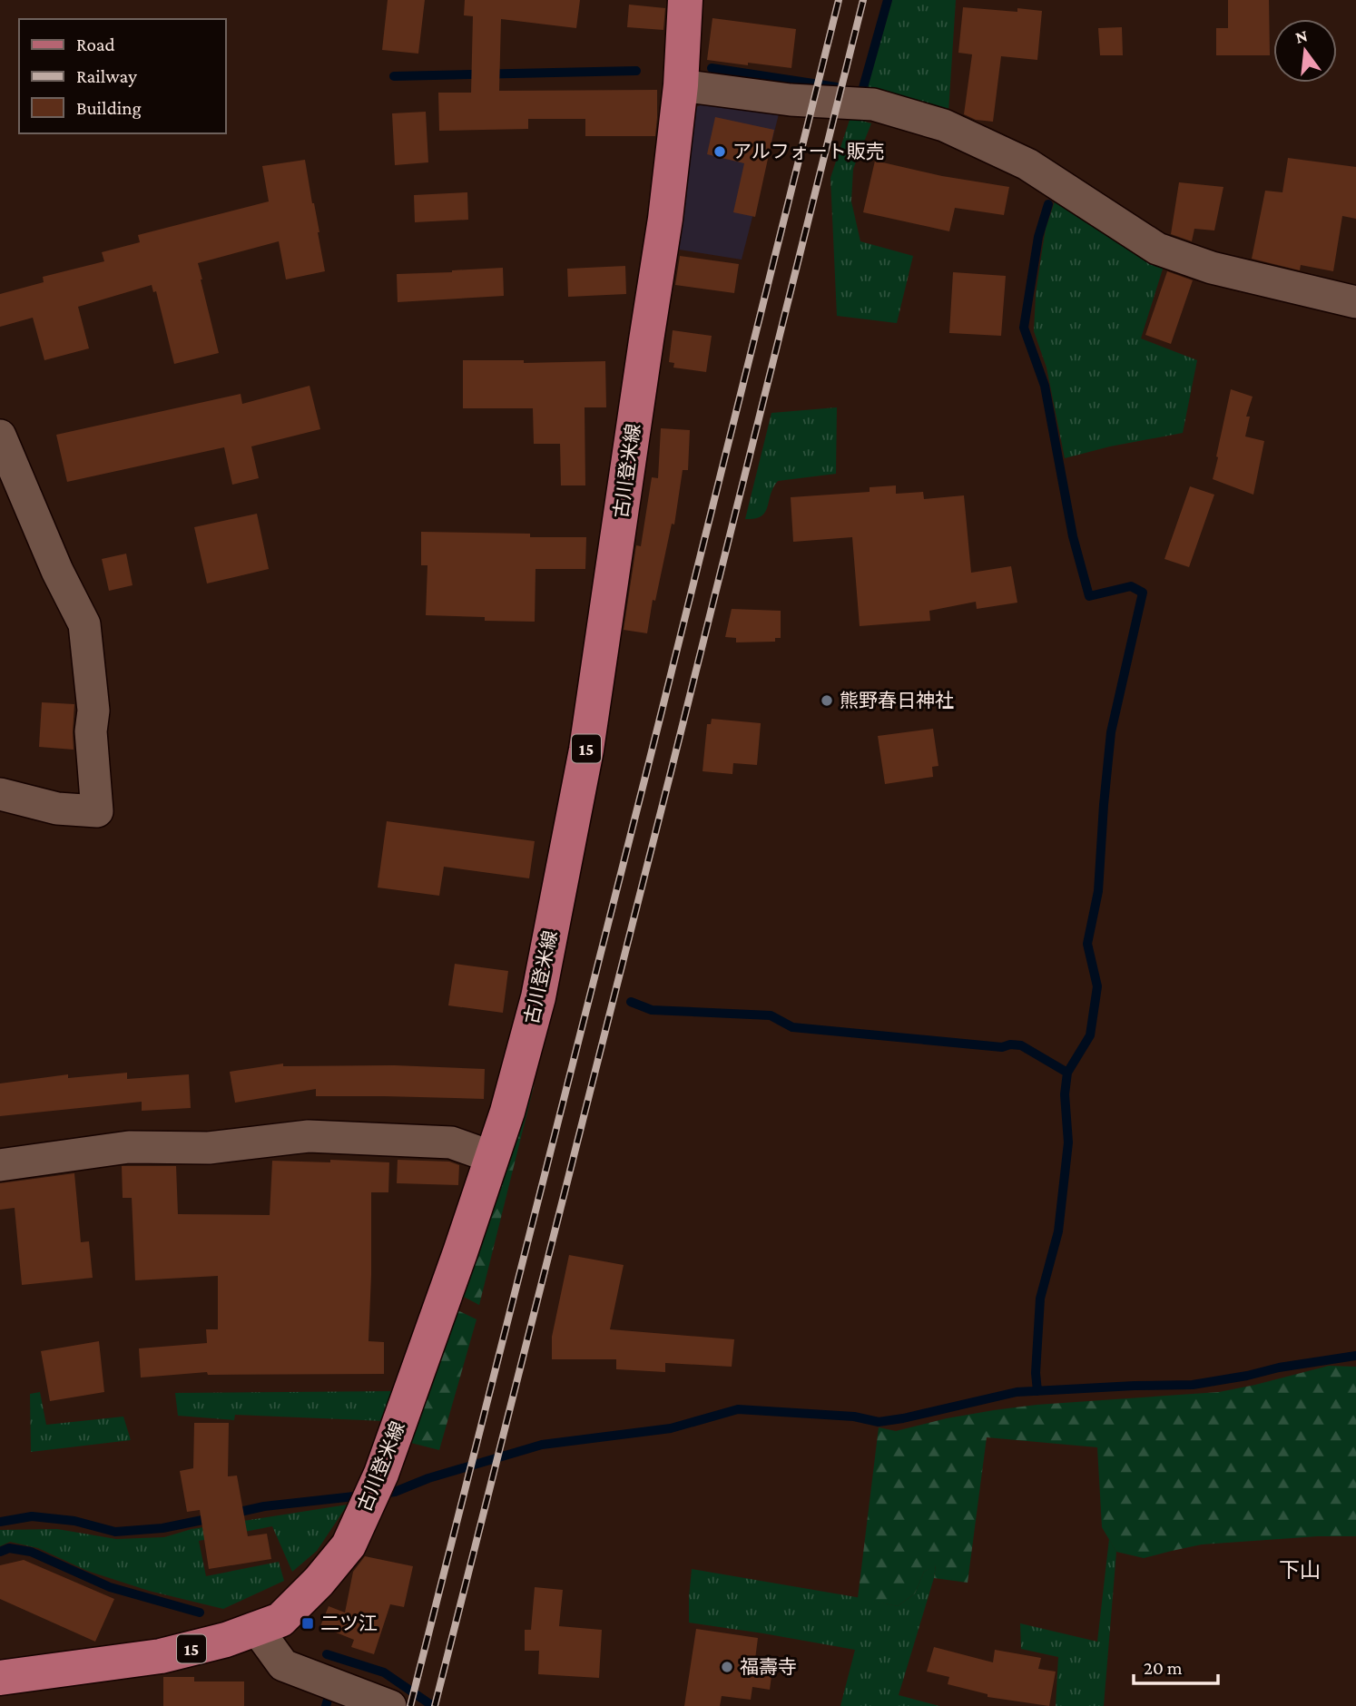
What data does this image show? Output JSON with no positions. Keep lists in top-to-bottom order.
{
  "streets": {
    "main road": ["古川登米線", "15"]
  },
  "districts": ["下山"],
  "places": {
    "other": ["アルフォート販売", "熊野春日神社", "福壽寺"],
    "transit": ["二ツ江"]
  },
  "legend": ["Road", "Railway", "Building"],
  "scale_bar": "20 m",
  "north": "top"
}
